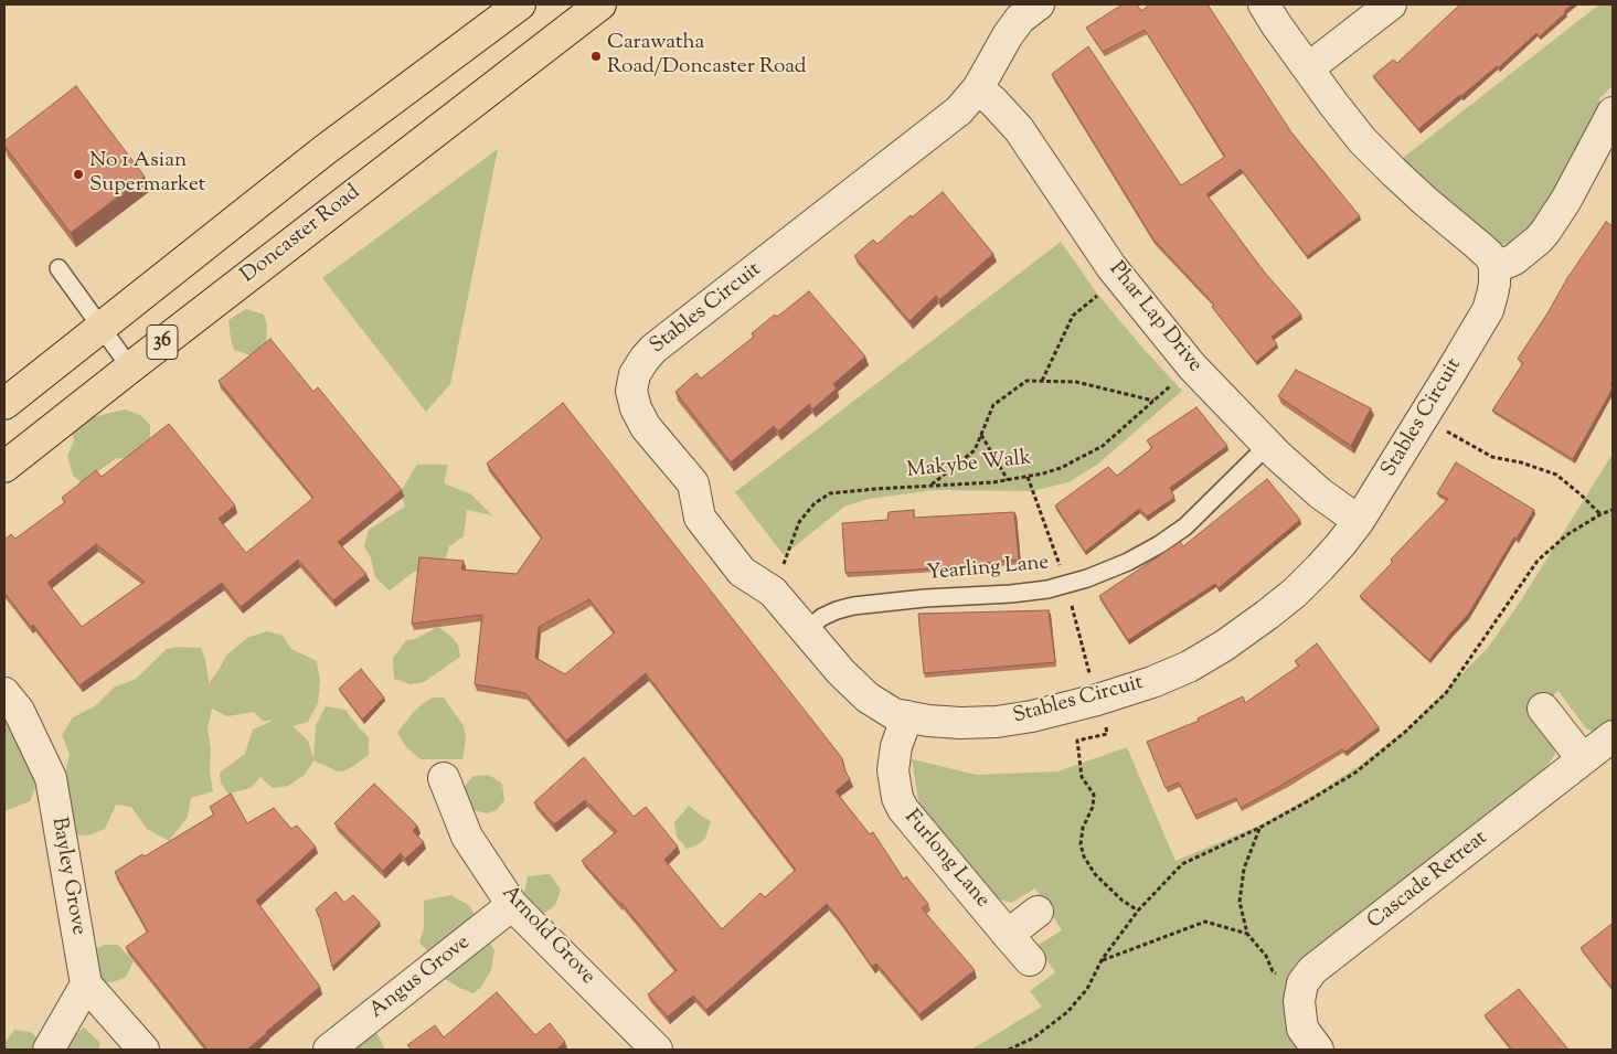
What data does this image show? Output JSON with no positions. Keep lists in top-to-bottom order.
{
  "streets": {
    "main road": ["Doncaster Road", "36"],
    "street": [
      "Stables Circuit",
      "Phar Lap Drive",
      "Furlong Lane",
      "Bayley Grove",
      "Cascade Retreat",
      "Arnold Grove",
      "Angus Grove"
    ],
    "lane": ["Yearling Lane"],
    "path": ["Makybe Walk"]
  },
  "crossings": [
    ["Stables Circuit", "Phar Lap Drive"],
    ["Stables Circuit", "Makybe Walk"],
    ["Stables Circuit", "Yearling Lane"],
    ["Stables Circuit", "Furlong Lane"],
    ["Phar Lap Drive", "Makybe Walk"],
    ["Phar Lap Drive", "Yearling Lane"],
    ["Arnold Grove", "Angus Grove"]
  ],
  "places": ["Carawatha Road/Doncaster Road", "No 1 Asian Supermarket"]
}
